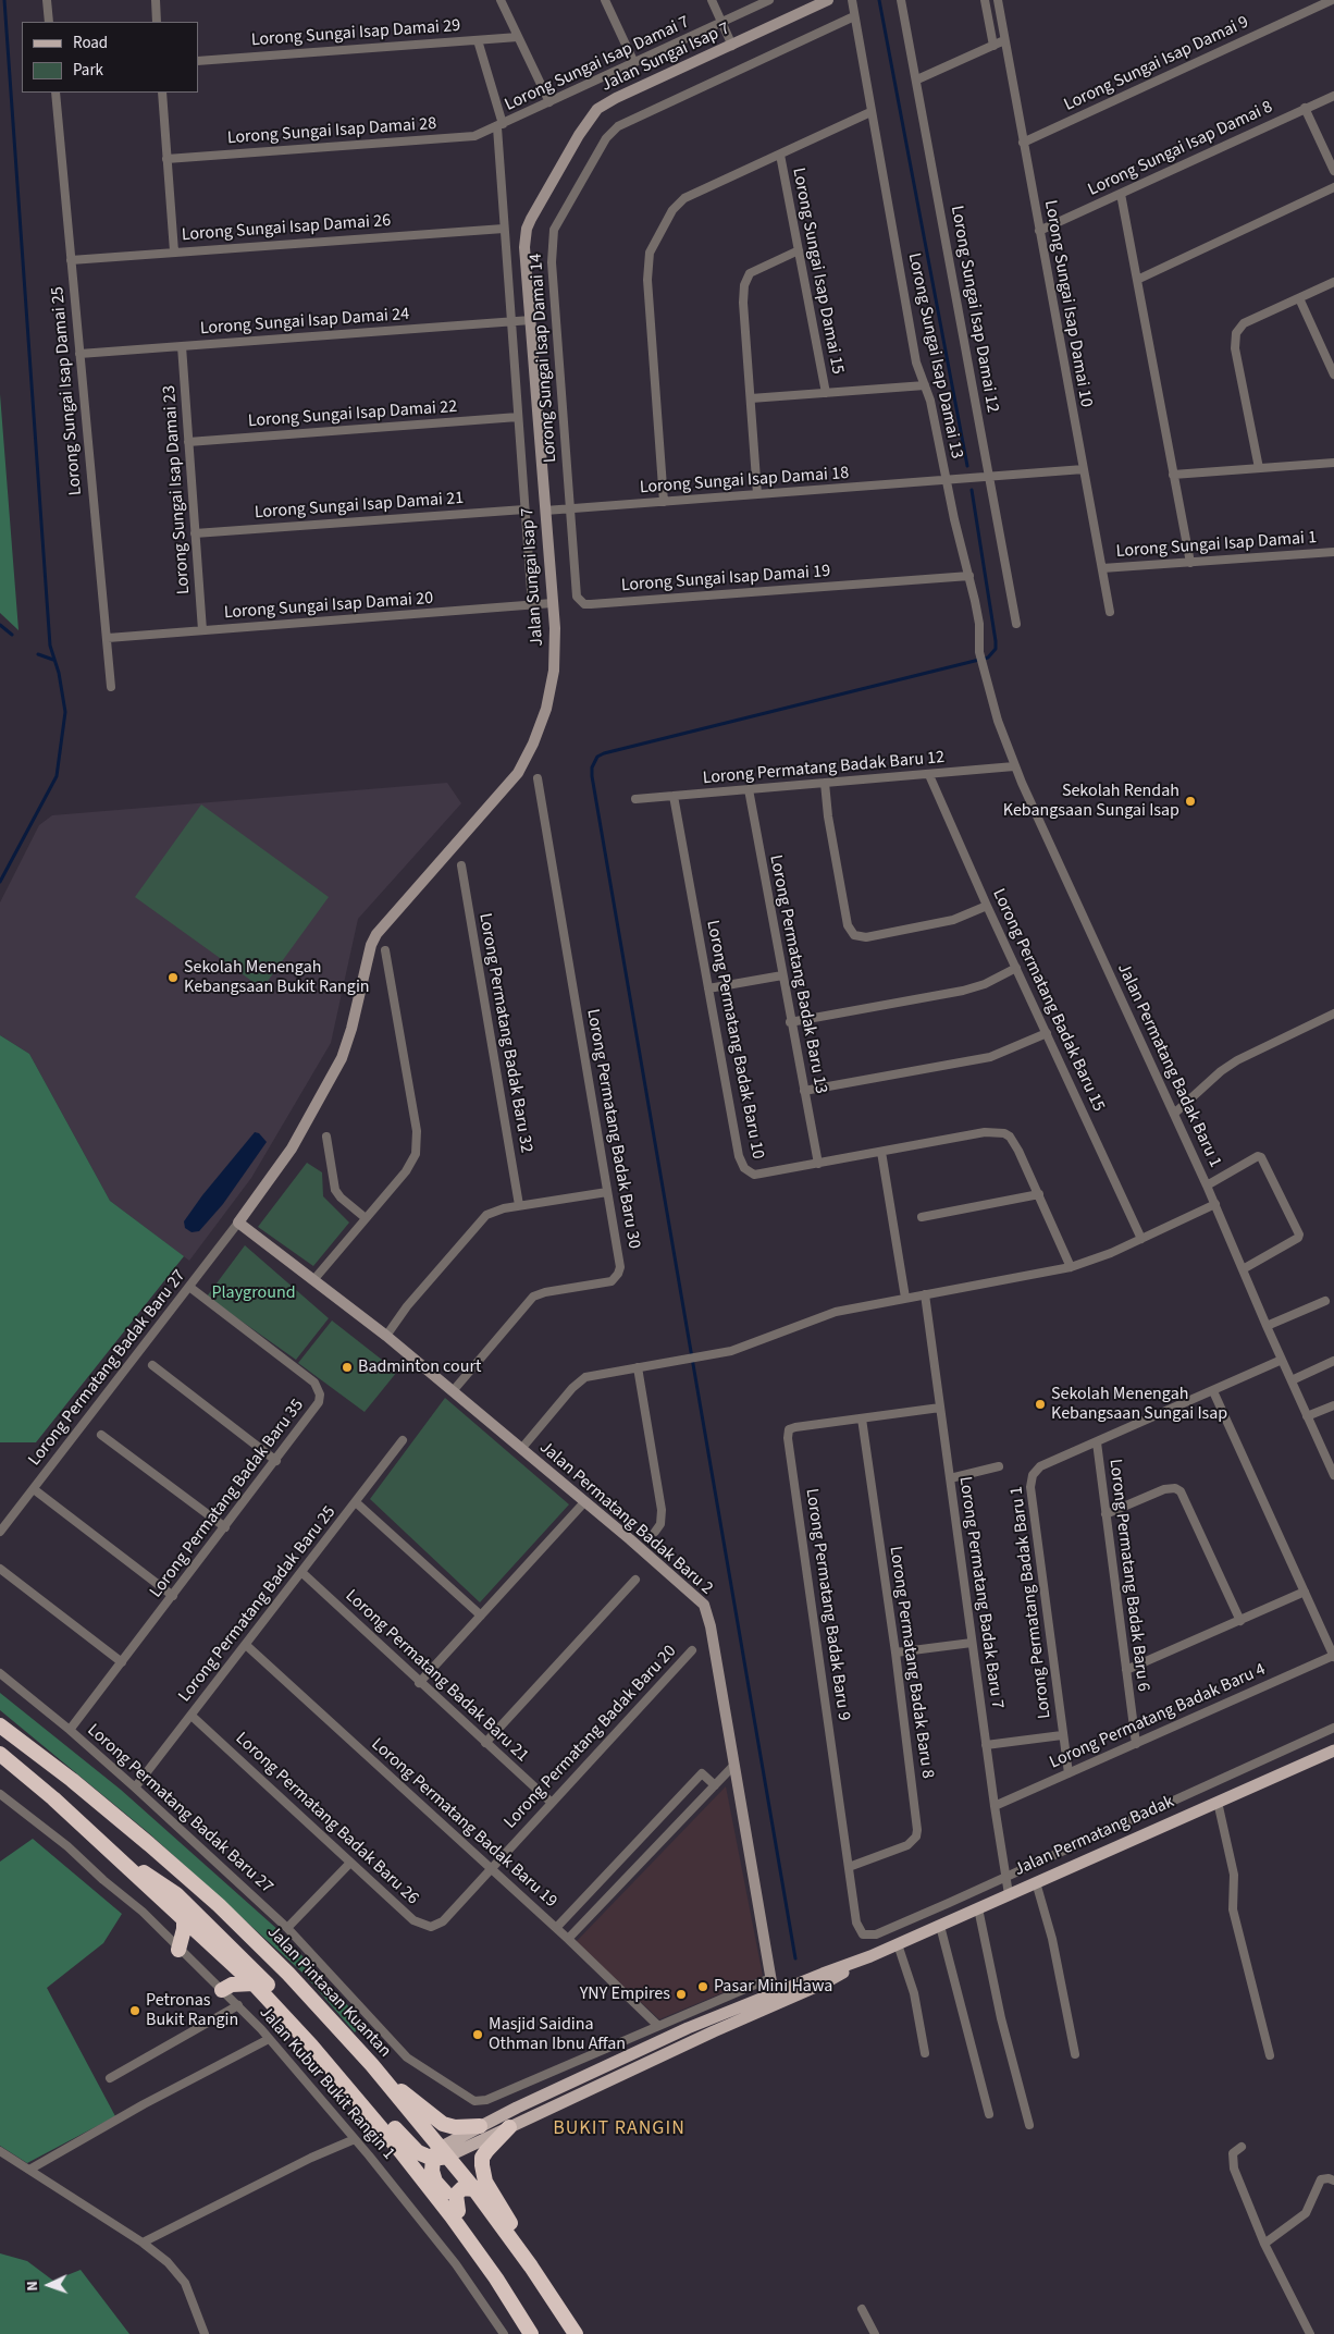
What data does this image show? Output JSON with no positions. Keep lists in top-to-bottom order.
{
  "streets": {
    "highway": ["Jalan Pintasan Kuantan"],
    "main road": ["Jalan Permatang Badak"],
    "street": [
      "Lorong Sungai Isap Damai 29",
      "Jalan Sungai Isap 7",
      "Lorong Sungai Isap Damai 7",
      "Lorong Sungai Isap Damai 9",
      "Lorong Sungai Isap Damai 28",
      "Lorong Sungai Isap Damai 8",
      "Lorong Sungai Isap Damai 26",
      "Lorong Sungai Isap Damai 15",
      "Lorong Sungai Isap Damai 10",
      "Lorong Sungai Isap Damai 12",
      "Lorong Sungai Isap Damai 24",
      "Lorong Sungai Isap Damai 13",
      "Lorong Sungai Isap Damai 14",
      "Lorong Sungai Isap Damai 25",
      "Lorong Sungai Isap Damai 22",
      "Lorong Sungai Isap Damai 18",
      "Lorong Sungai Isap Damai 23",
      "Lorong Sungai Isap Damai 21",
      "Lorong Sungai Isap Damai 1",
      "Lorong Sungai Isap Damai 19",
      "Lorong Sungai Isap Damai 20",
      "Lorong Permatang Badak Baru 12",
      "Lorong Permatang Badak Baru 13",
      "Lorong Permatang Badak Baru 15",
      "Lorong Permatang Badak Baru 32",
      "Lorong Permatang Badak Baru 10",
      "Jalan Permatang Badak Baru 1",
      "Lorong Permatang Badak Baru 30",
      "Lorong Permatang Badak Baru 27",
      "Lorong Permatang Badak Baru 35",
      "Jalan Permatang Badak Baru 2",
      "Lorong Permatang Badak Baru 6",
      "Lorong Permatang Badak Baru 7",
      "Lorong Permatang Badak Baru 1",
      "Lorong Permatang Badak Baru 25",
      "Lorong Permatang Badak Baru 9",
      "Lorong Permatang Badak Baru 8",
      "Lorong Permatang Badak Baru 21",
      "Lorong Permatang Badak Baru 4",
      "Lorong Permatang Badak Baru 20",
      "Lorong Permatang Badak Baru 26",
      "Lorong Permatang Badak Baru 19",
      "Jalan Kubur Bukit Rangin 1"
    ]
  },
  "crossings": [
    ["Jalan Sungai Isap 7", "Lorong Sungai Isap Damai 24"],
    ["Jalan Sungai Isap 7", "Lorong Sungai Isap Damai 18"],
    ["Jalan Sungai Isap 7", "Lorong Sungai Isap Damai 20"],
    ["Jalan Sungai Isap 7", "Lorong Permatang Badak Baru 27"],
    ["Jalan Sungai Isap 7", "Jalan Permatang Badak Baru 2"],
    ["Lorong Sungai Isap Damai 7", "Lorong Sungai Isap Damai 28"],
    ["Lorong Sungai Isap Damai 9", "Lorong Sungai Isap Damai 10"],
    ["Lorong Sungai Isap Damai 8", "Lorong Sungai Isap Damai 10"],
    ["Lorong Sungai Isap Damai 26", "Lorong Sungai Isap Damai 25"],
    ["Lorong Sungai Isap Damai 10", "Lorong Sungai Isap Damai 18"],
    ["Lorong Sungai Isap Damai 10", "Lorong Sungai Isap Damai 1"],
    ["Lorong Sungai Isap Damai 12", "Lorong Sungai Isap Damai 18"],
    ["Lorong Sungai Isap Damai 24", "Lorong Sungai Isap Damai 25"],
    ["Lorong Sungai Isap Damai 24", "Lorong Sungai Isap Damai 23"],
    ["Lorong Sungai Isap Damai 13", "Lorong Sungai Isap Damai 14"],
    ["Lorong Sungai Isap Damai 13", "Lorong Sungai Isap Damai 18"],
    ["Lorong Sungai Isap Damai 13", "Lorong Sungai Isap Damai 19"],
    ["Lorong Sungai Isap Damai 13", "Jalan Permatang Badak Baru 1"],
    ["Lorong Sungai Isap Damai 14", "Lorong Sungai Isap Damai 18"],
    ["Lorong Sungai Isap Damai 14", "Lorong Sungai Isap Damai 19"],
    ["Lorong Sungai Isap Damai 25", "Lorong Sungai Isap Damai 20"],
    ["Lorong Sungai Isap Damai 22", "Lorong Sungai Isap Damai 23"],
    ["Lorong Sungai Isap Damai 18", "Lorong Sungai Isap Damai 19"],
    ["Lorong Sungai Isap Damai 23", "Lorong Sungai Isap Damai 21"],
    ["Lorong Sungai Isap Damai 23", "Lorong Sungai Isap Damai 20"],
    ["Lorong Permatang Badak Baru 12", "Lorong Permatang Badak Baru 13"],
    ["Lorong Permatang Badak Baru 12", "Lorong Permatang Badak Baru 15"],
    ["Lorong Permatang Badak Baru 12", "Lorong Permatang Badak Baru 10"],
    ["Lorong Permatang Badak Baru 12", "Jalan Permatang Badak Baru 1"],
    ["Lorong Permatang Badak Baru 13", "Lorong Permatang Badak Baru 10"],
    ["Jalan Permatang Badak Baru 1", "Lorong Permatang Badak Baru 1"],
    ["Lorong Permatang Badak Baru 30", "Jalan Permatang Badak Baru 2"],
    ["Lorong Permatang Badak Baru 27", "Lorong Permatang Badak Baru 35"],
    ["Lorong Permatang Badak Baru 27", "Jalan Permatang Badak Baru 2"],
    ["Lorong Permatang Badak Baru 27", "Lorong Permatang Badak Baru 25"],
    ["Lorong Permatang Badak Baru 27", "Lorong Permatang Badak Baru 19"],
    ["Jalan Permatang Badak Baru 2", "Jalan Permatang Badak"],
    ["Lorong Permatang Badak Baru 6", "Lorong Permatang Badak Baru 1"],
    ["Lorong Permatang Badak Baru 6", "Lorong Permatang Badak Baru 4"],
    ["Lorong Permatang Badak Baru 7", "Lorong Permatang Badak Baru 9"],
    ["Lorong Permatang Badak Baru 7", "Lorong Permatang Badak Baru 4"],
    ["Lorong Permatang Badak Baru 7", "Jalan Permatang Badak"],
    ["Lorong Permatang Badak Baru 1", "Lorong Permatang Badak Baru 4"],
    ["Lorong Permatang Badak Baru 25", "Lorong Permatang Badak Baru 21"],
    ["Lorong Permatang Badak Baru 25", "Lorong Permatang Badak Baru 26"],
    ["Lorong Permatang Badak Baru 25", "Lorong Permatang Badak Baru 19"],
    ["Lorong Permatang Badak Baru 9", "Lorong Permatang Badak Baru 8"],
    ["Lorong Permatang Badak Baru 21", "Lorong Permatang Badak Baru 20"],
    ["Lorong Permatang Badak Baru 20", "Lorong Permatang Badak Baru 26"],
    ["Lorong Permatang Badak Baru 20", "Lorong Permatang Badak Baru 19"],
    ["Lorong Permatang Badak Baru 26", "Lorong Permatang Badak Baru 19"],
    ["Jalan Permatang Badak", "Jalan Pintasan Kuantan"]
  ],
  "districts": ["BUKIT RANGIN"],
  "parks": ["Playground"],
  "places": [
    "Sekolah Rendah Kebangsaan Sungai Isap",
    "Sekolah Menengah Kebangsaan Bukit Rangin",
    "Badminton court",
    "Sekolah Menengah Kebangsaan Sungai Isap",
    "Pasar Mini Hawa",
    "YNY Empires",
    "Petronas Bukit Rangin",
    "Masjid Saidina Othman Ibnu Affan"
  ],
  "legend": ["Road", "Park"],
  "north": "left"
}
